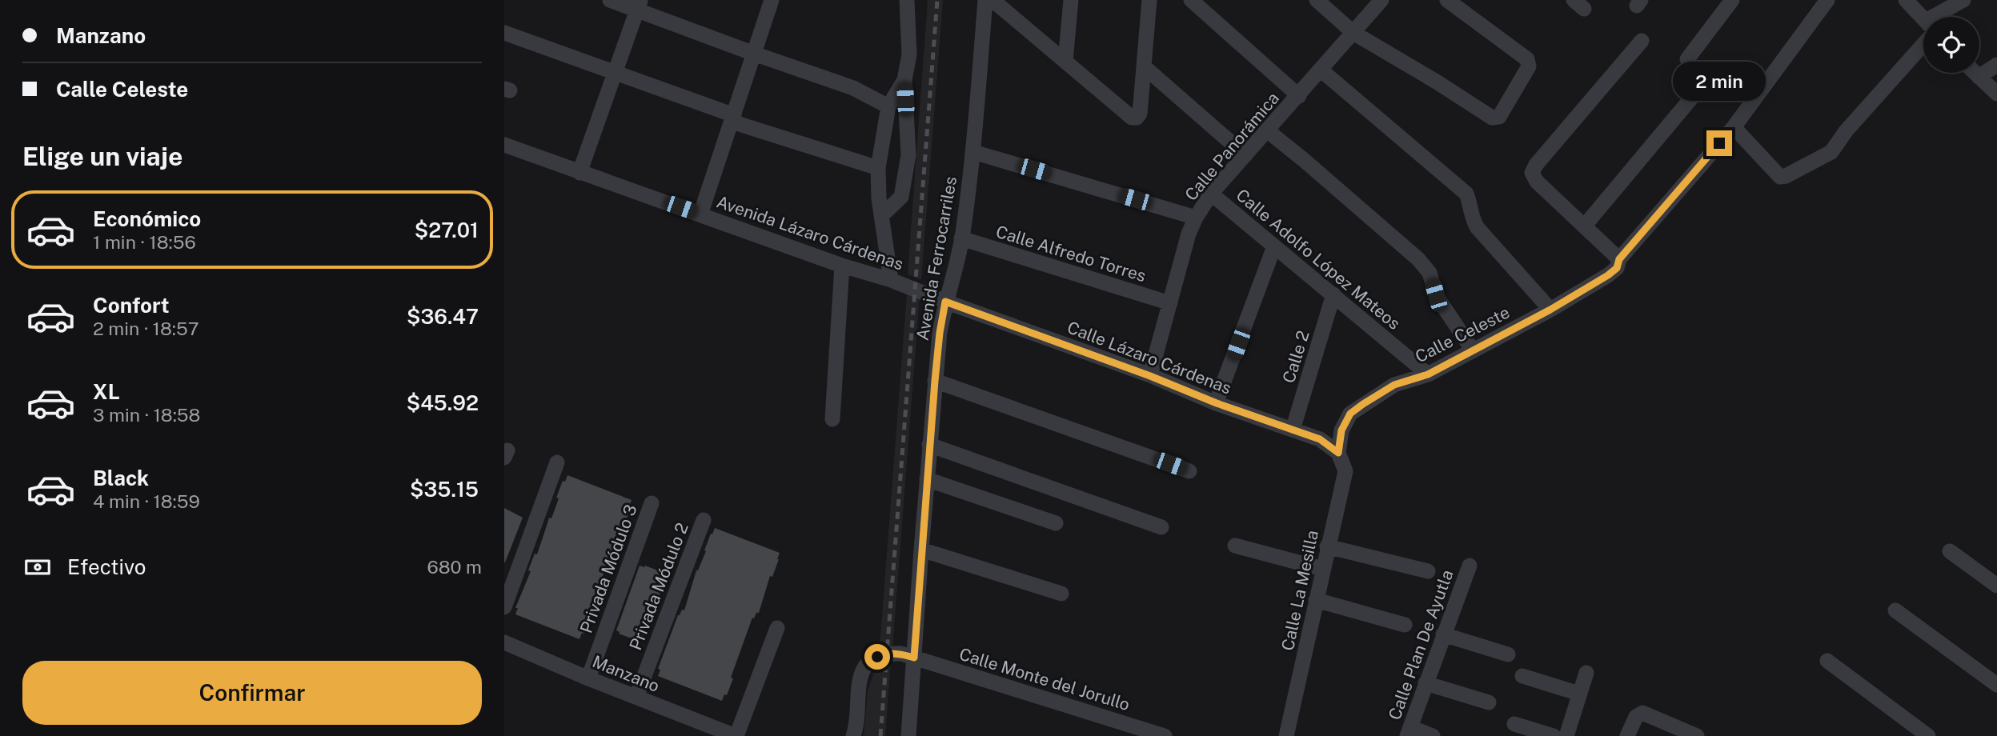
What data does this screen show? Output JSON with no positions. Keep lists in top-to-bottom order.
{
  "streets": {
    "street": [
      "Calle Panorámica",
      "Avenida Lázaro Cárdenas",
      "Calle Alfredo Torres",
      "Avenida Ferrocarriles",
      "Calle Adolfo López Mateos",
      "Calle Celeste",
      "Calle 2",
      "Calle Lázaro Cárdenas",
      "Privada Módulo 3",
      "Privada Módulo 2",
      "Calle La Mesilla",
      "Calle Plan De Ayutla",
      "Manzano",
      "Calle Monte del Jorullo"
    ]
  },
  "crossings": [
    ["Calle Panorámica", "Calle Alfredo Torres"],
    ["Calle Panorámica", "Calle Adolfo López Mateos"],
    ["Calle Panorámica", "Calle Lázaro Cárdenas"],
    ["Avenida Lázaro Cárdenas", "Avenida Ferrocarriles"],
    ["Avenida Lázaro Cárdenas", "Calle Lázaro Cárdenas"],
    ["Calle Alfredo Torres", "Avenida Ferrocarriles"],
    ["Avenida Ferrocarriles", "Calle Lázaro Cárdenas"],
    ["Avenida Ferrocarriles", "Calle Monte del Jorullo"],
    ["Calle Adolfo López Mateos", "Calle Celeste"],
    ["Calle Adolfo López Mateos", "Calle 2"],
    ["Calle Celeste", "Calle Lázaro Cárdenas"],
    ["Calle Celeste", "Calle La Mesilla"],
    ["Calle 2", "Calle Lázaro Cárdenas"],
    ["Calle Lázaro Cárdenas", "Calle La Mesilla"],
    ["Privada Módulo 3", "Manzano"],
    ["Privada Módulo 2", "Manzano"]
  ],
  "page": {
    "banner": ["Manzano", "Calle Celeste"],
    "bubble": "2 min",
    "heading": "Elige un viaje",
    "list": [
      {
        "name": "Económico",
        "note": "1 min · 18:56",
        "value": "$27.01"
      },
      {
        "name": "Confort",
        "note": "2 min · 18:57",
        "value": "$36.47"
      },
      {
        "name": "XL",
        "note": "3 min · 18:58",
        "value": "$45.92"
      },
      {
        "name": "Black",
        "note": "4 min · 18:59",
        "value": "$35.15"
      }
    ],
    "pay": ["Efectivo", "680 m"],
    "buttons": "Confirmar"
  }
}
